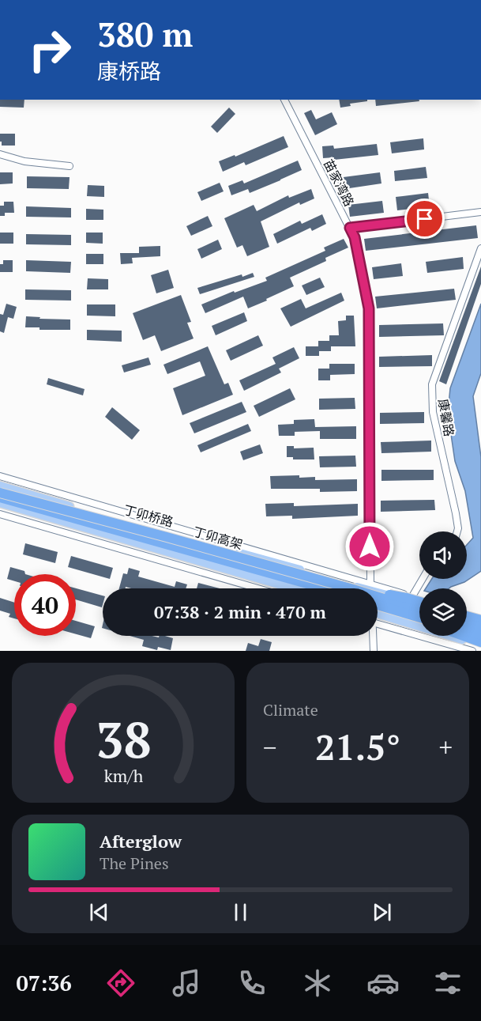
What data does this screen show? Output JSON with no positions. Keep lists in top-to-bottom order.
{
  "streets": {
    "highway": ["丁卯高架"],
    "main road": ["丁卯桥路"],
    "street": ["苗家湾路", "康馨路"]
  },
  "crossings": [
    ["苗家湾路", "丁卯桥路"]
  ],
  "page": {
    "turn": ["380 m", "康桥路"],
    "limit": "40",
    "trip": "07:38 · 2 min · 470 m",
    "tile": "Climate",
    "heat": ["−", "21.5°", "+"],
    "song": ["Afterglow", "The Pines"],
    "tabs": "07:36",
    "gauge": ["38", "km/h"]
  }
}
